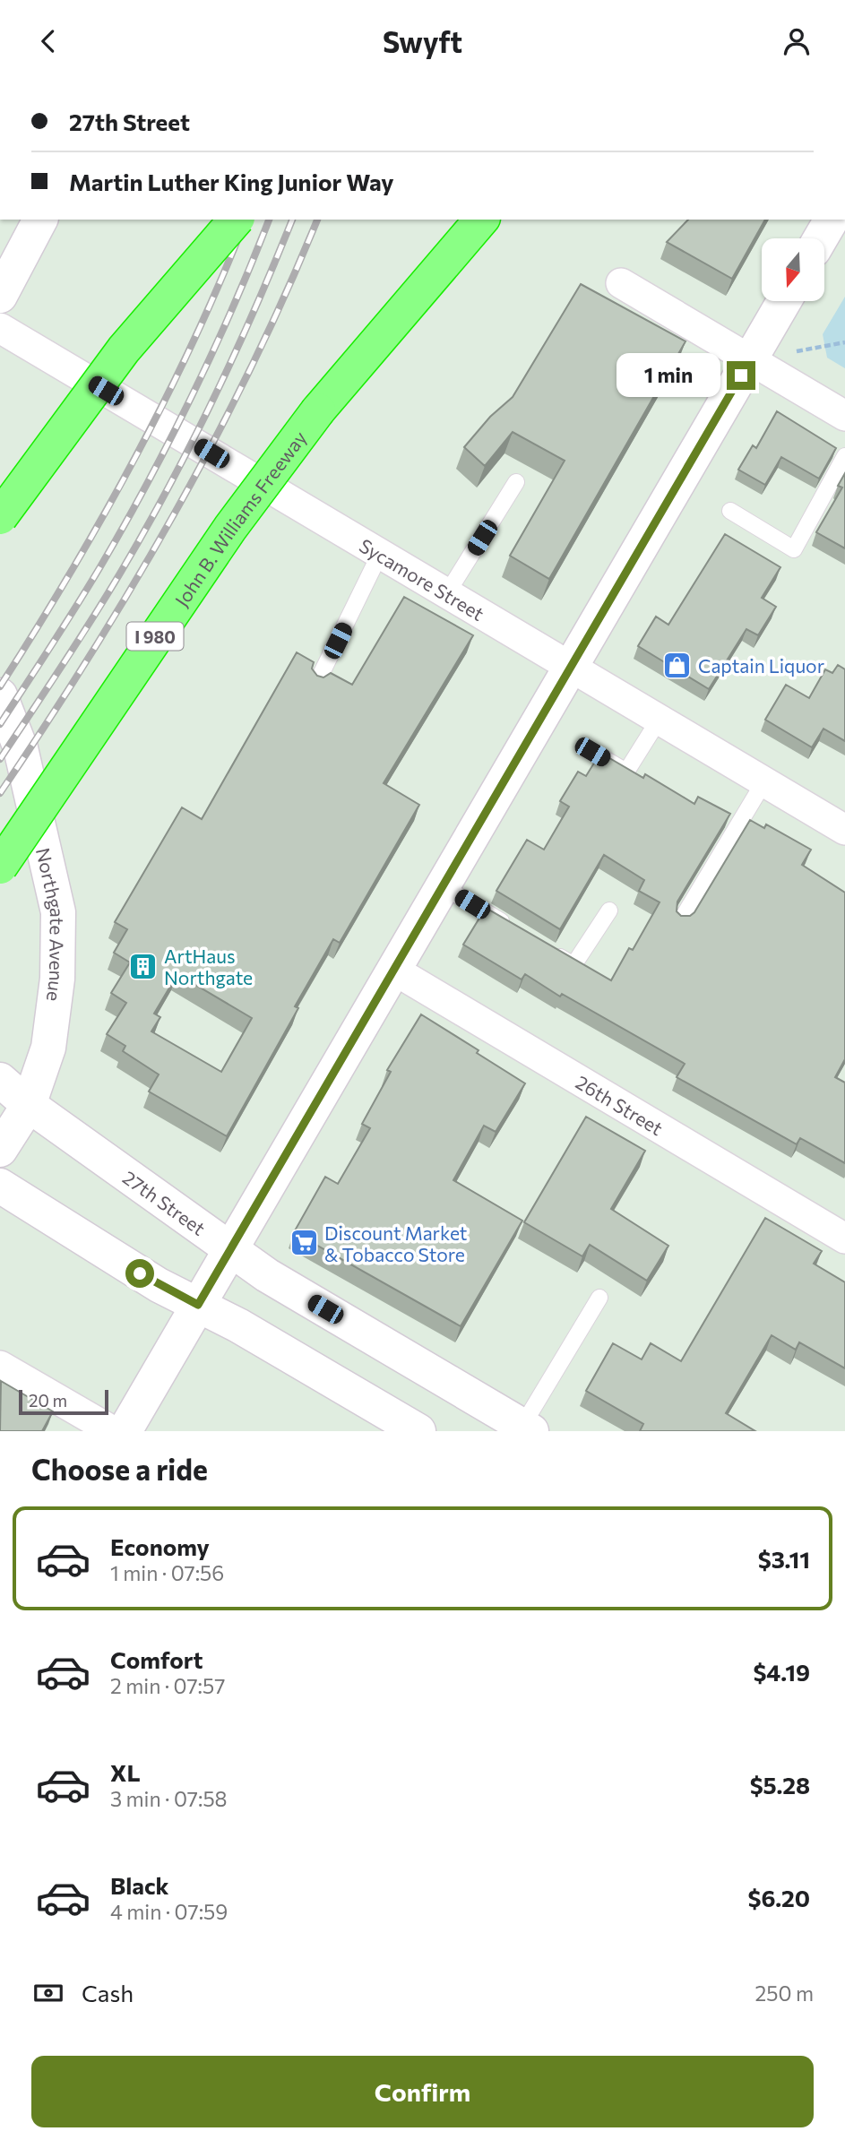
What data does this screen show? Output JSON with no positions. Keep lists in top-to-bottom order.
{
  "streets": {
    "highway": ["John B. Williams Freeway", "I 980"],
    "main road": ["Northgate Avenue", "27th Street"],
    "street": ["Sycamore Street", "26th Street"]
  },
  "crossings": [
    ["Northgate Avenue", "27th Street"]
  ],
  "places": {
    "shop": ["Captain Liquor"],
    "building": ["ArtHaus Northgate"],
    "supermarket": ["Discount Market & Tobacco Store"]
  },
  "scale_bar": "20 m",
  "north": "bottom",
  "page": {
    "header": "Swyft",
    "banner": ["27th Street", "Martin Luther King Junior Way"],
    "bubble": "1 min",
    "scale": "20 m",
    "heading": "Choose a ride",
    "list": [
      {
        "name": "Economy",
        "note": "1 min · 07:56",
        "value": "$3.11"
      },
      {
        "name": "Comfort",
        "note": "2 min · 07:57",
        "value": "$4.19"
      },
      {
        "name": "XL",
        "note": "3 min · 07:58",
        "value": "$5.28"
      },
      {
        "name": "Black",
        "note": "4 min · 07:59",
        "value": "$6.20"
      }
    ],
    "pay": ["Cash", "250 m"],
    "buttons": "Confirm"
  }
}
